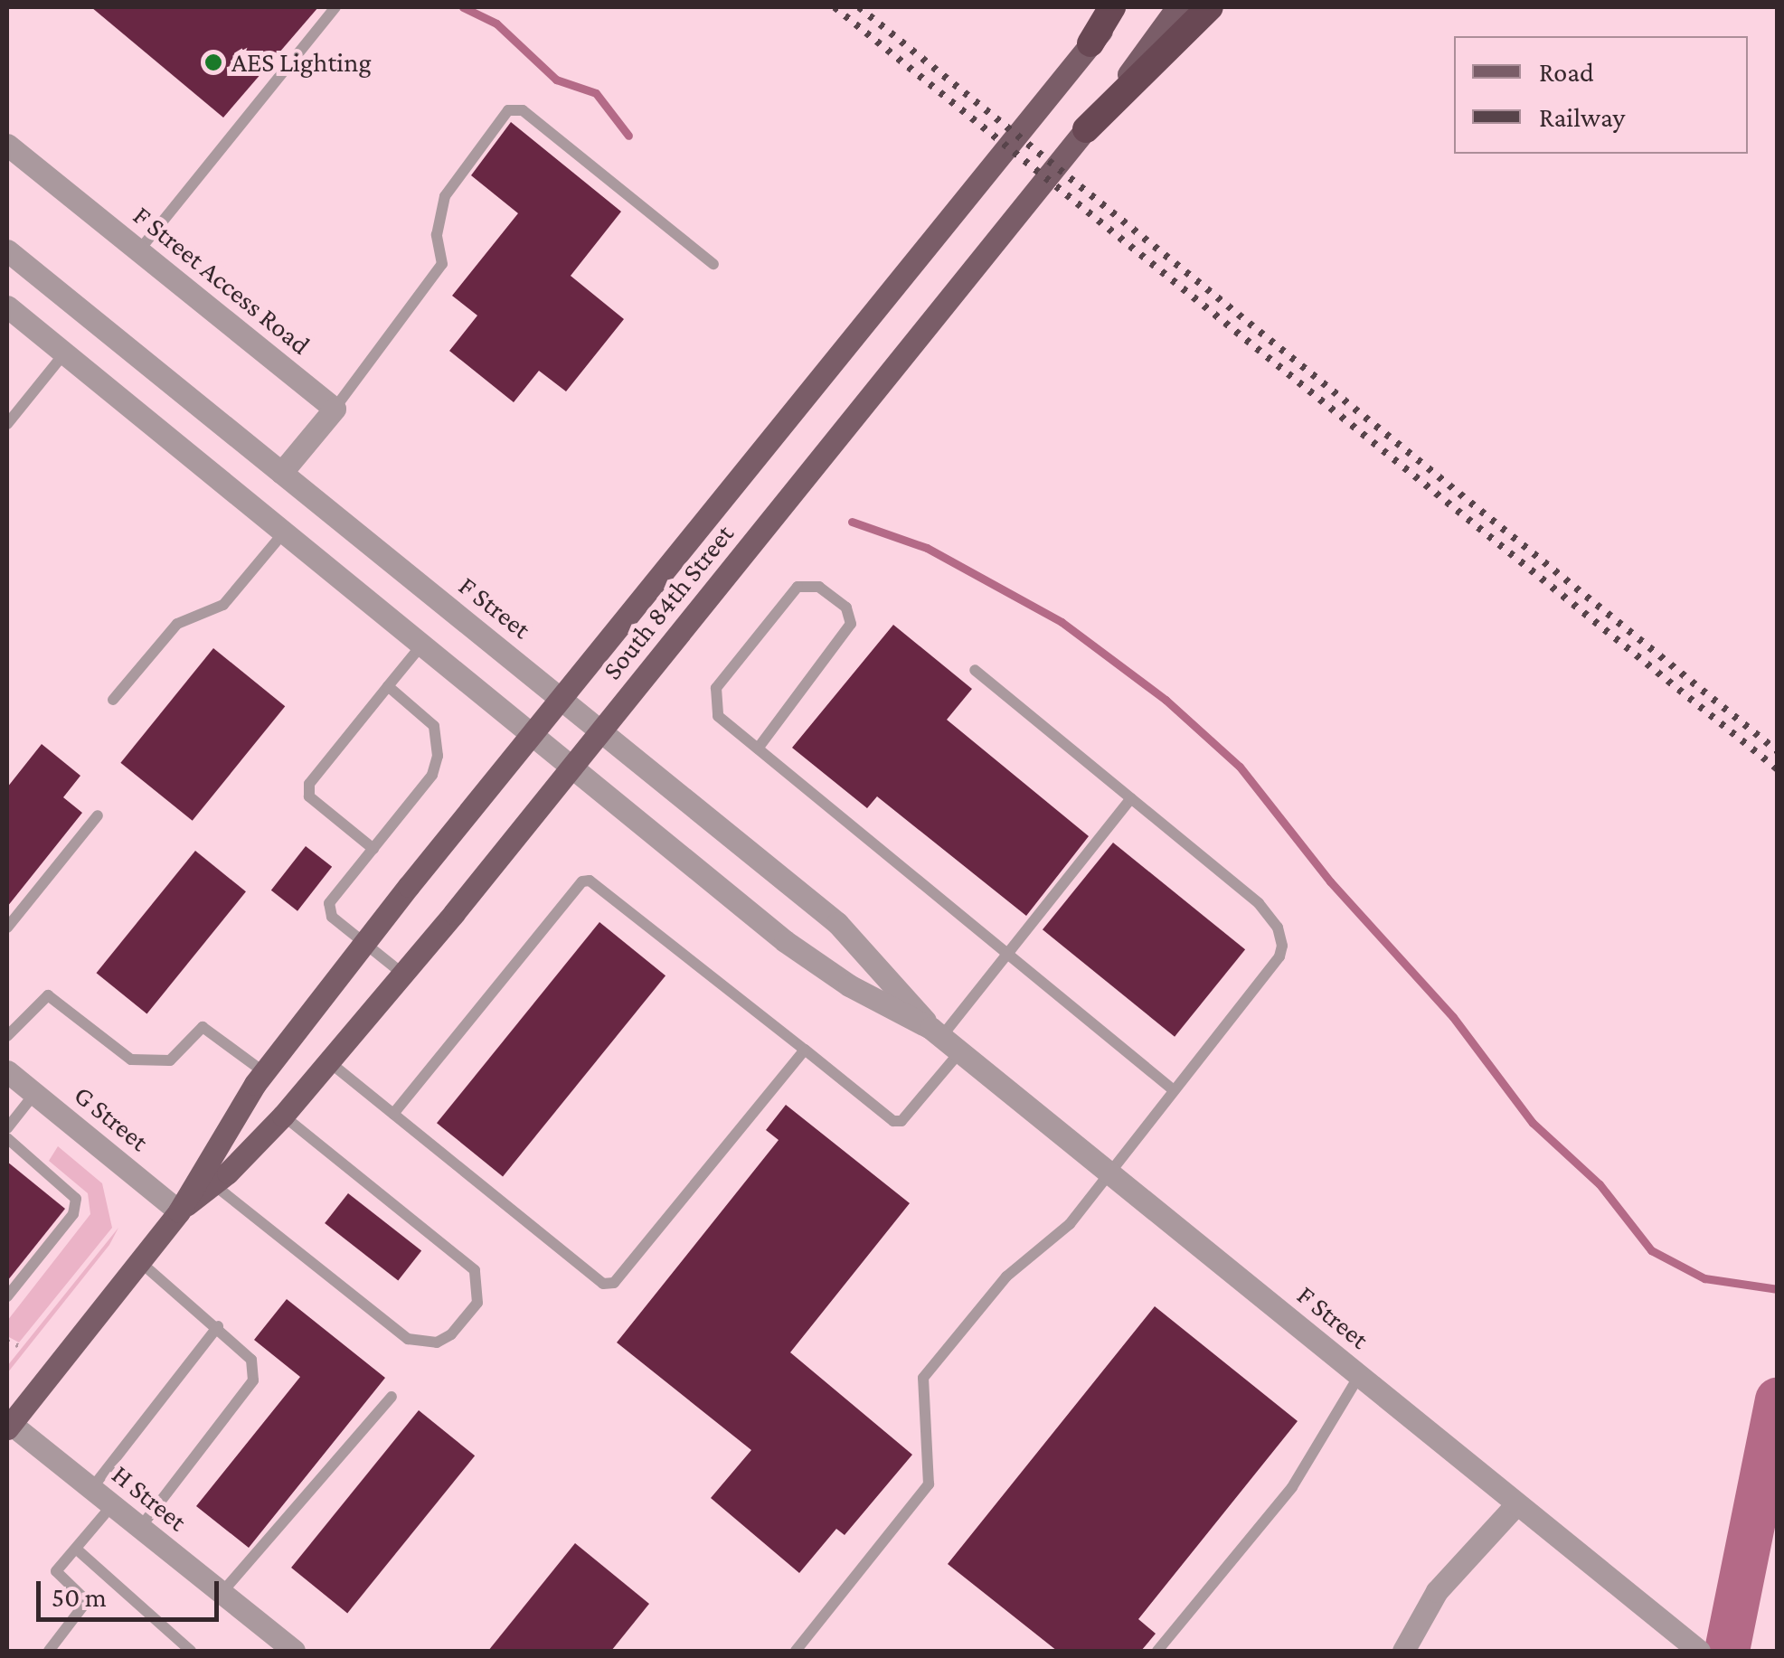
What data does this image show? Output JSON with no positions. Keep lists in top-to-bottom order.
{
  "streets": {
    "main road": ["South 84th Street"],
    "street": [
      "F Street Access Road",
      "F Street",
      "G Street",
      "H Street"
    ]
  },
  "crossings": [
    ["South 84th Street", "F Street"],
    ["South 84th Street", "G Street"],
    ["South 84th Street", "H Street"]
  ],
  "places": ["AES Lighting"],
  "legend": ["Road", "Railway"],
  "scale_bar": "50 m"
}
